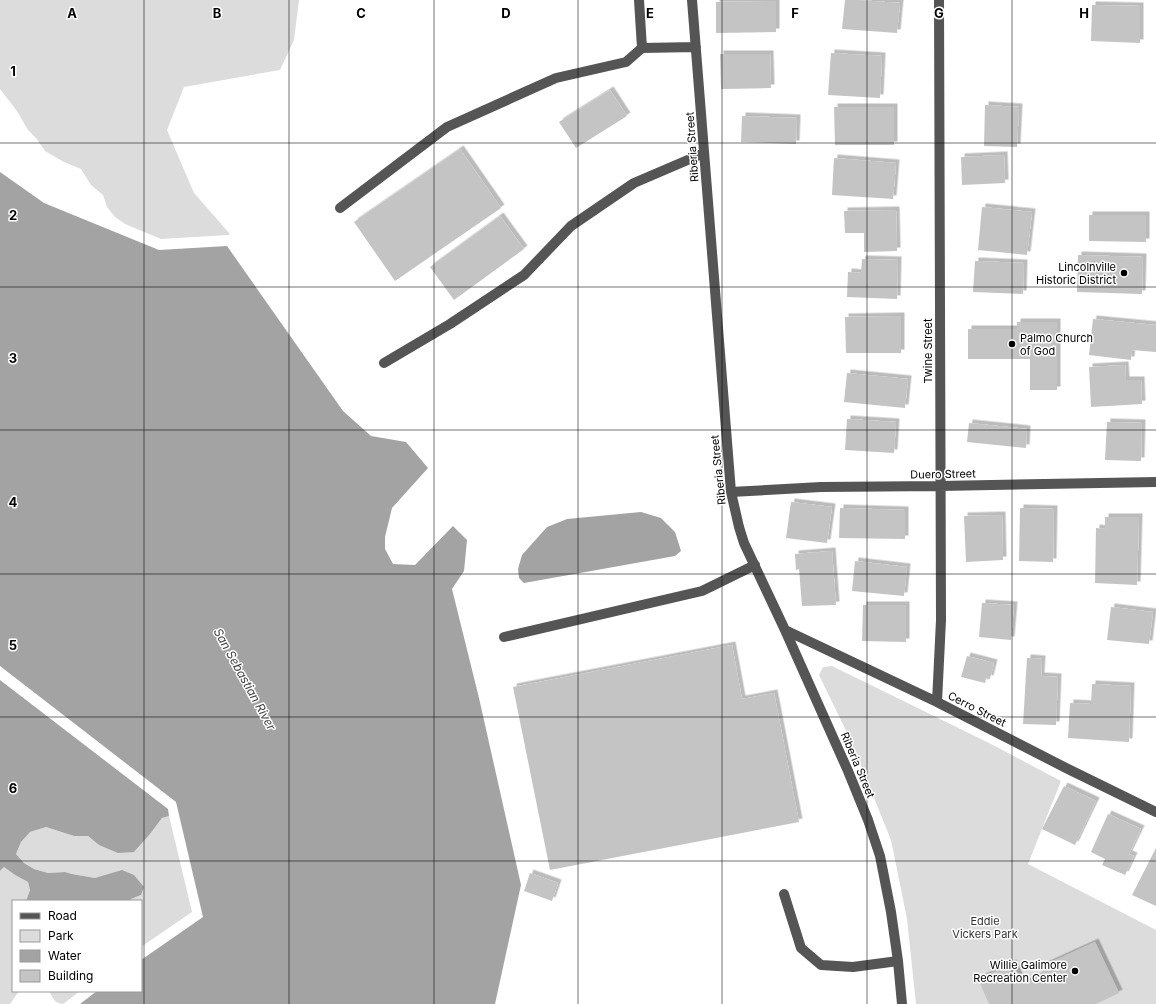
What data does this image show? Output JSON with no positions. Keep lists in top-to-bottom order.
{
  "streets": {
    "street": [
      "Riberia Street",
      "Twine Street",
      "Duero Street",
      "Cerro Street"
    ]
  },
  "crossings": [
    ["Riberia Street", "Duero Street"],
    ["Riberia Street", "Cerro Street"],
    ["Twine Street", "Duero Street"],
    ["Twine Street", "Cerro Street"]
  ],
  "water": ["San Sebastian River"],
  "parks": ["Eddie Vickers Park"],
  "places": ["Lincolnville Historic District", "Palmo Church of God", "Willie Galimore Recreation Center"],
  "legend": [
    "Road",
    "Park",
    "Water",
    "Building"
  ],
  "grid": {
    "columns": [
      "A",
      "B",
      "C",
      "D",
      "E",
      "F",
      "G",
      "H"
    ],
    "rows": [
      "1",
      "2",
      "3",
      "4",
      "5",
      "6"
    ]
  }
}
